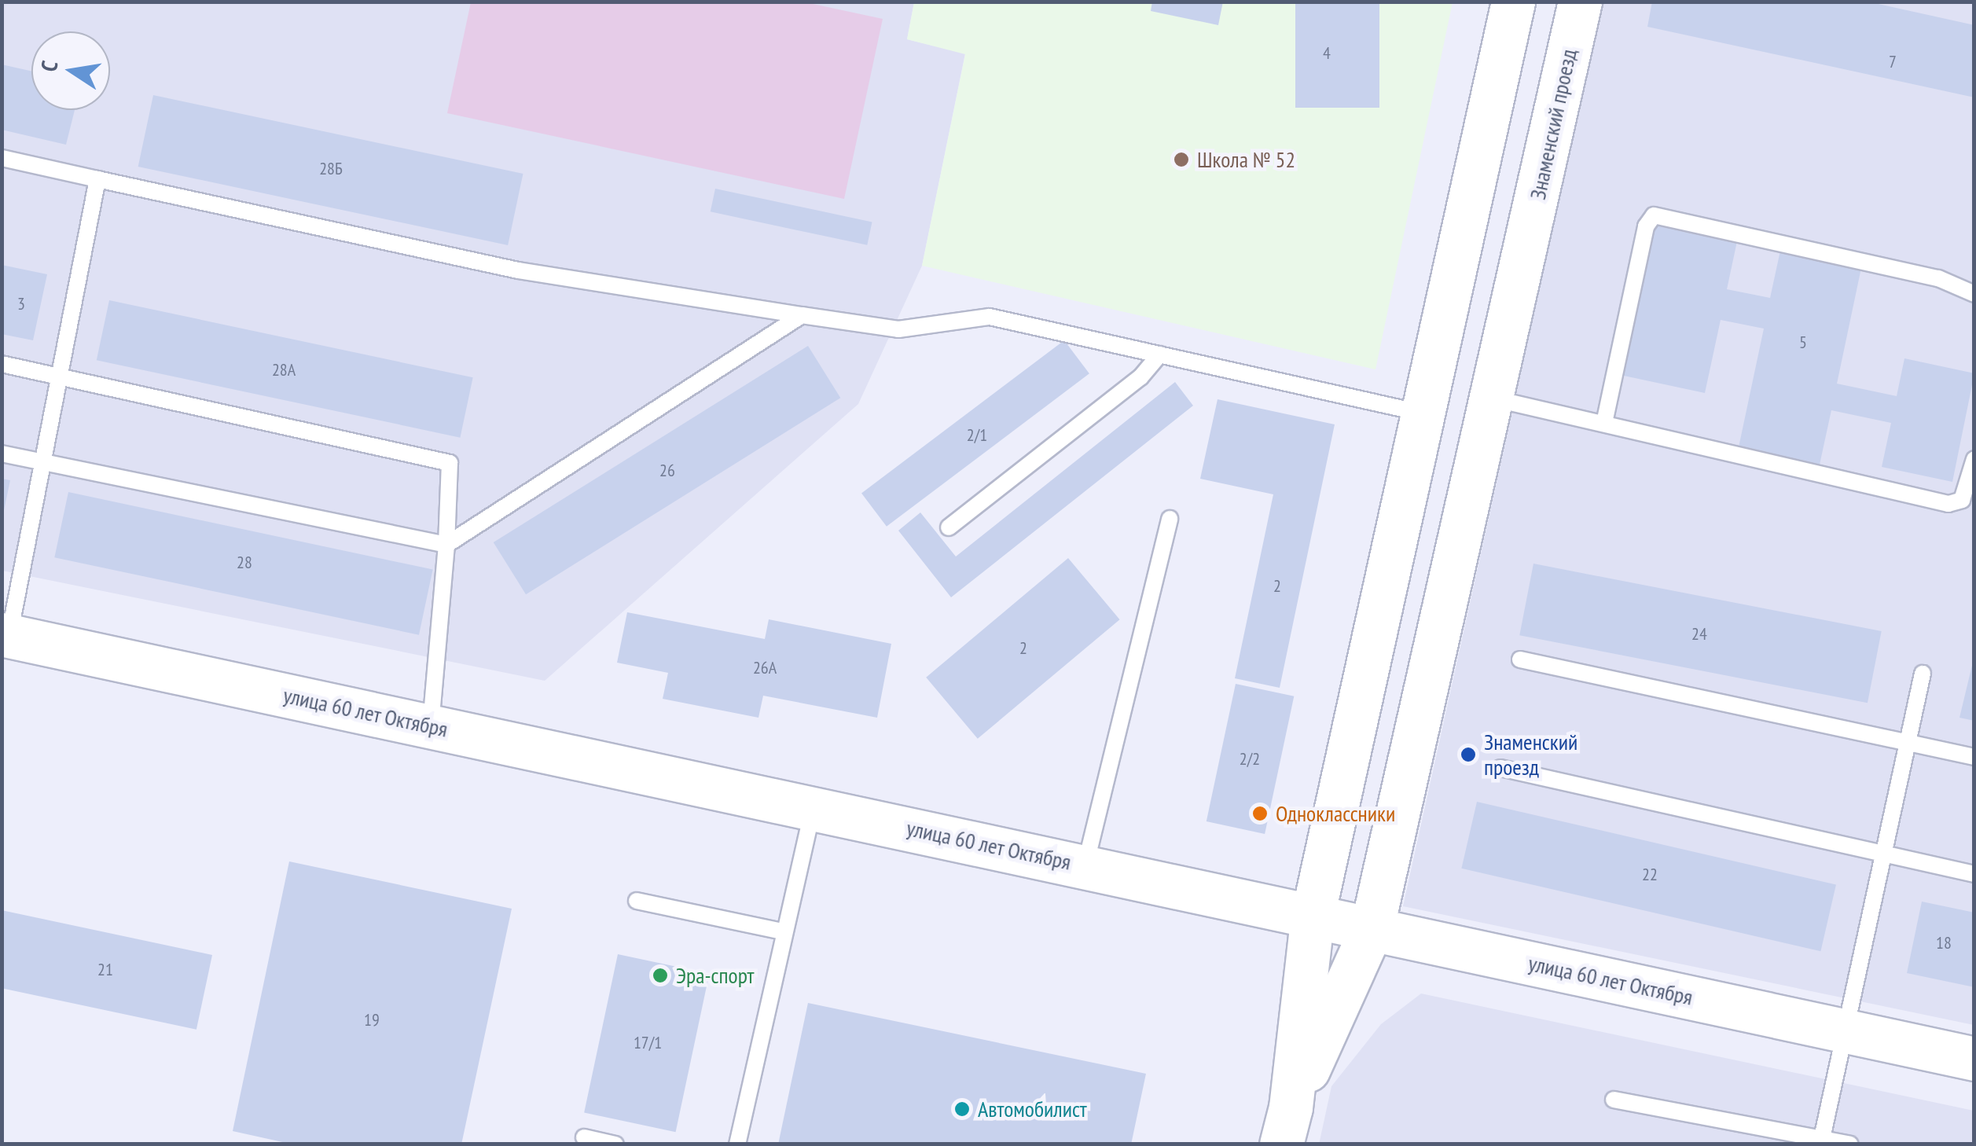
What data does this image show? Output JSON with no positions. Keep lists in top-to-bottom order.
{
  "streets": {
    "main road": ["Знаменский проезд", "улица 60 лет Октября"]
  },
  "crossings": [
    ["Знаменский проезд", "улица 60 лет Октября"]
  ],
  "places": [
    "Школа № 52",
    "Знаменский проезд",
    "Одноклассники",
    "Эра-спорт",
    "Автомобилист"
  ],
  "house_numbers": [
    "4",
    "7",
    "28Б",
    "3",
    "5",
    "28А",
    "2/1",
    "26",
    "28",
    "2",
    "24",
    "2",
    "26А",
    "2/2",
    "22",
    "18",
    "21",
    "19",
    "17/1"
  ],
  "north": "left"
}
